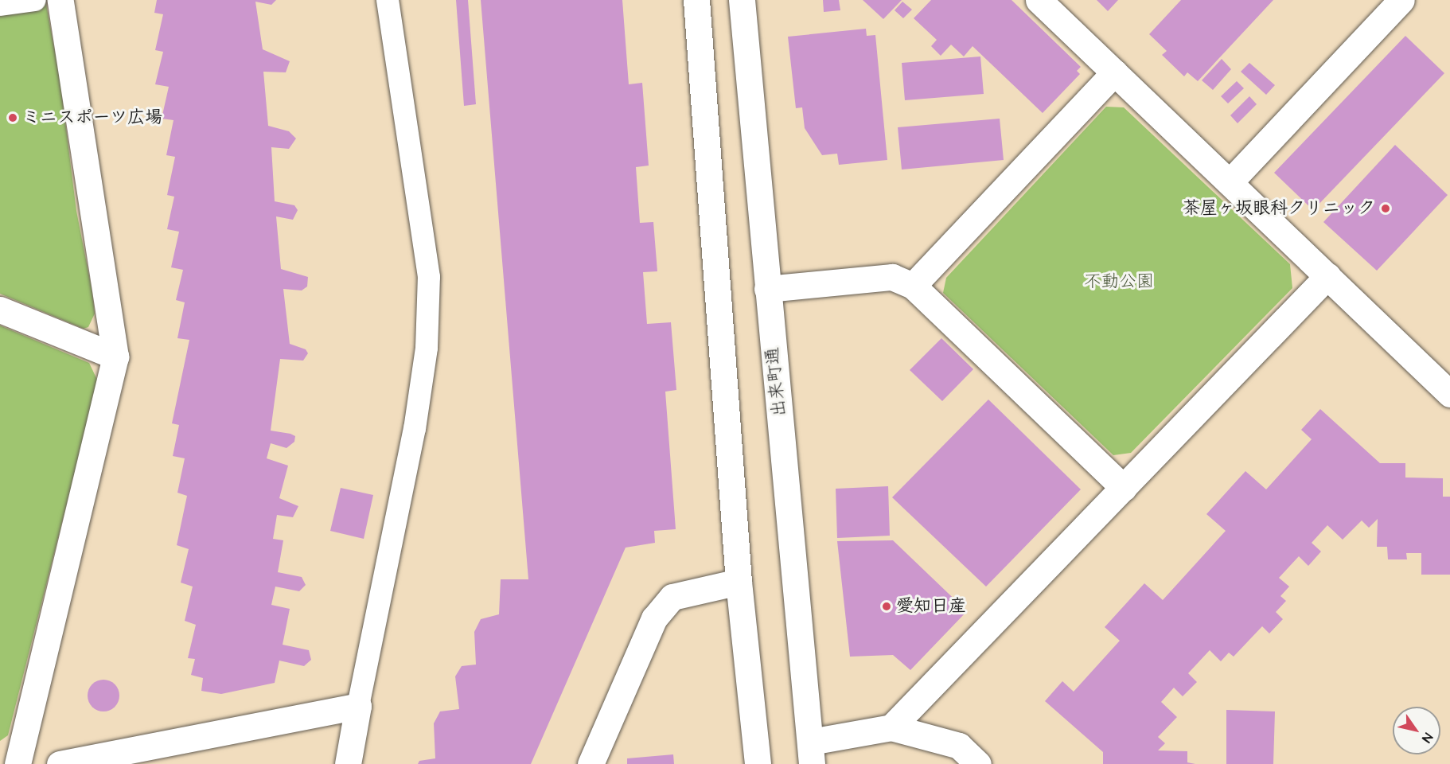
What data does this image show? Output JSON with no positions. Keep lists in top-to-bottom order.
{
  "streets": {
    "street": ["出来町通"]
  },
  "parks": ["不動公園"],
  "places": ["ミニスポーツ広場", "茶屋ヶ坂眼科クリニック", "愛知日産"],
  "north": "bottom right"
}
